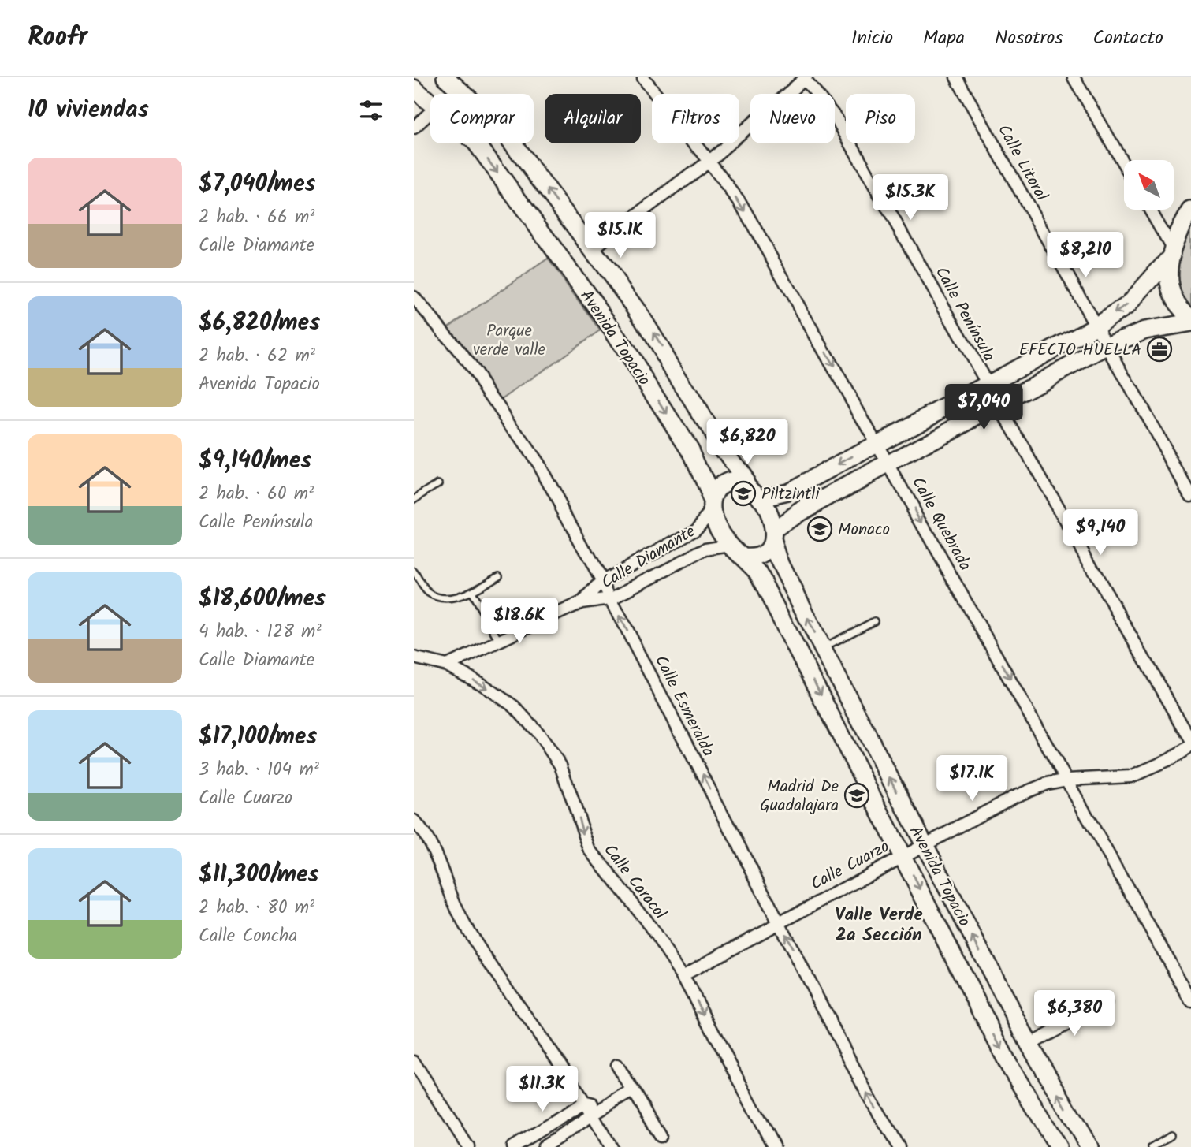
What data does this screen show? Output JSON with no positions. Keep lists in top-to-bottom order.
{
  "streets": {
    "street": [
      "Calle Litoral",
      "Calle Península",
      "Avenida Topacio",
      "Calle Quebrada",
      "Calle Diamante",
      "Calle Esmeralda",
      "Calle Cuarzo",
      "Calle Caracol"
    ]
  },
  "crossings": [
    ["Calle Península", "Calle Cuarzo"],
    ["Avenida Topacio", "Calle Diamante"],
    ["Avenida Topacio", "Calle Cuarzo"],
    ["Calle Quebrada", "Calle Cuarzo"],
    ["Calle Diamante", "Calle Esmeralda"],
    ["Calle Diamante", "Calle Caracol"],
    ["Calle Esmeralda", "Calle Cuarzo"],
    ["Calle Cuarzo", "Calle Caracol"]
  ],
  "one_way": ["Calle Quebrada", "Calle Esmeralda", "Calle Caracol"],
  "districts": ["Valle Verde 2a Sección"],
  "parks": ["Parque verde valle"],
  "places": {
    "office": ["EFECTO HUELLA"],
    "school or university": ["Piltzintli", "Monaco", "Madrid De Guadalajara"]
  },
  "north": "top left",
  "page": {
    "header": "Roofr",
    "nav": [
      "Inicio",
      "Mapa",
      "Nosotros",
      "Contacto"
    ],
    "heading": "10 viviendas",
    "chip": [
      "Comprar",
      "Alquilar",
      "Filtros",
      "Nuevo",
      "Piso"
    ],
    "list": [
      {
        "name": "$7,040/mes",
        "note": "2 hab. · 66 m² · Calle Diamante"
      },
      {
        "name": "$6,820/mes",
        "note": "2 hab. · 62 m² · Avenida Topacio"
      },
      {
        "name": "$9,140/mes",
        "note": "2 hab. · 60 m² · Calle Península"
      },
      {
        "name": "$18,600/mes",
        "note": "4 hab. · 128 m² · Calle Diamante"
      },
      {
        "name": "$17,100/mes",
        "note": "3 hab. · 104 m² · Calle Cuarzo"
      },
      {
        "name": "$11,300/mes",
        "note": "2 hab. · 80 m² · Calle Concha"
      }
    ],
    "price": [
      "$15.3K",
      "$15.1K",
      "$8,210",
      "$7,040",
      "$6,820",
      "$9,140",
      "$18.6K",
      "$17.1K",
      "$6,380",
      "$11.3K"
    ]
  }
}
